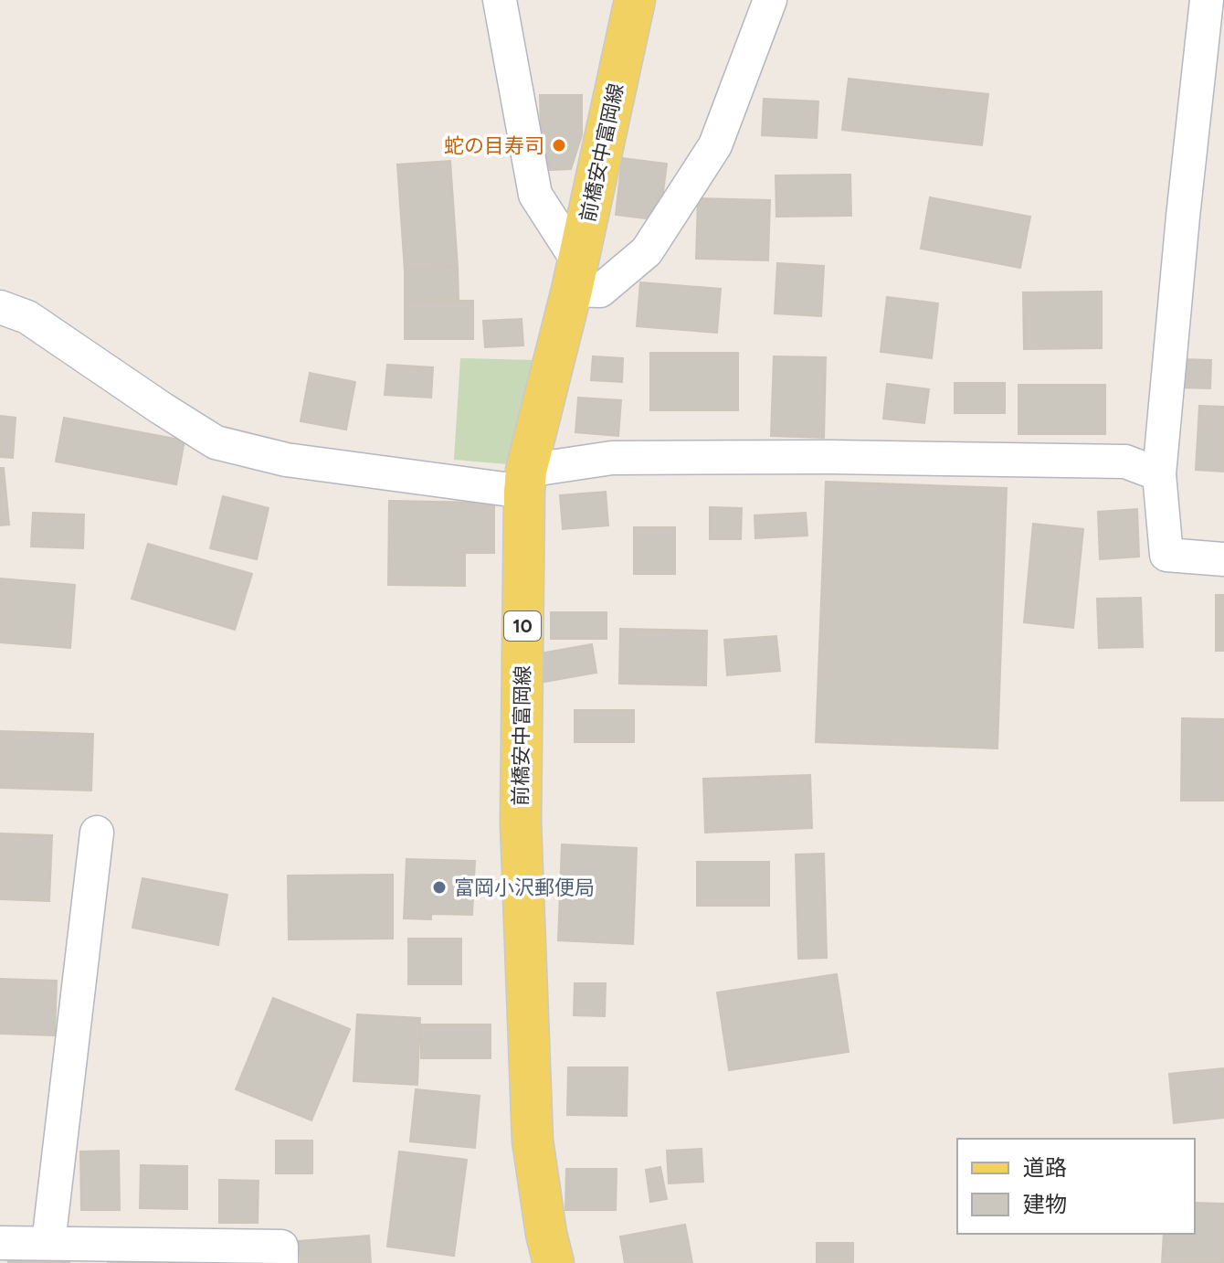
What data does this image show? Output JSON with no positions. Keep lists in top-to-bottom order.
{
  "streets": {
    "main road": ["前橋安中富岡線", "10"]
  },
  "places": ["蛇の目寿司", "富岡小沢郵便局"],
  "legend": ["道路", "建物"]
}
